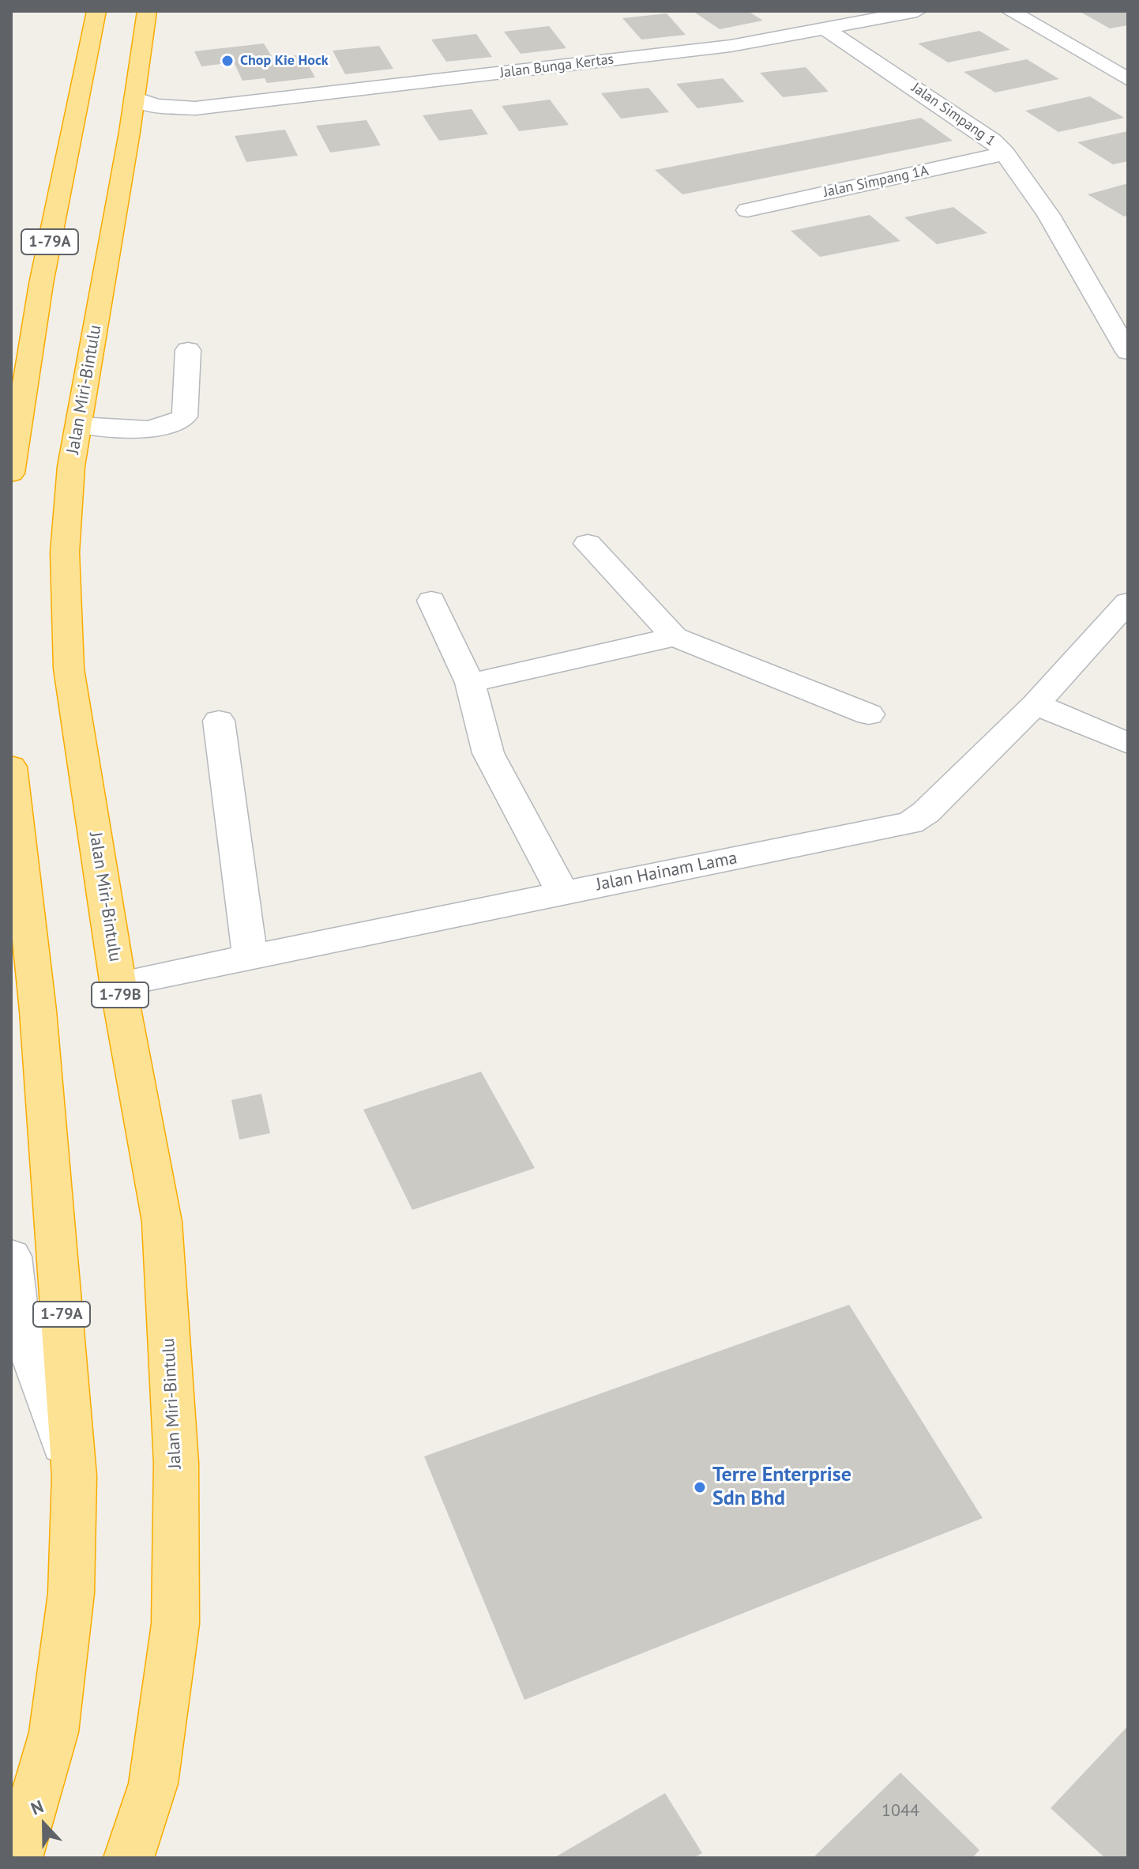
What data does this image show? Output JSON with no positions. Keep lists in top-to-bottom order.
{
  "streets": {
    "highway": ["1-79A", "Jalan Miri-Bintulu", "1-79B"],
    "street": [
      "Jalan Bunga Kertas",
      "Jalan Simpang 1",
      "Jalan Simpang 1A",
      "Jalan Hainam Lama"
    ]
  },
  "crossings": [
    ["Jalan Bunga Kertas", "Jalan Simpang 1"],
    ["Jalan Bunga Kertas", "Jalan Miri-Bintulu"],
    ["Jalan Simpang 1", "Jalan Simpang 1A"],
    ["Jalan Miri-Bintulu", "Jalan Hainam Lama"]
  ],
  "places": ["Chop Kie Hock", "Terre Enterprise Sdn Bhd"],
  "house_numbers": ["1044"],
  "north": "top"
}
